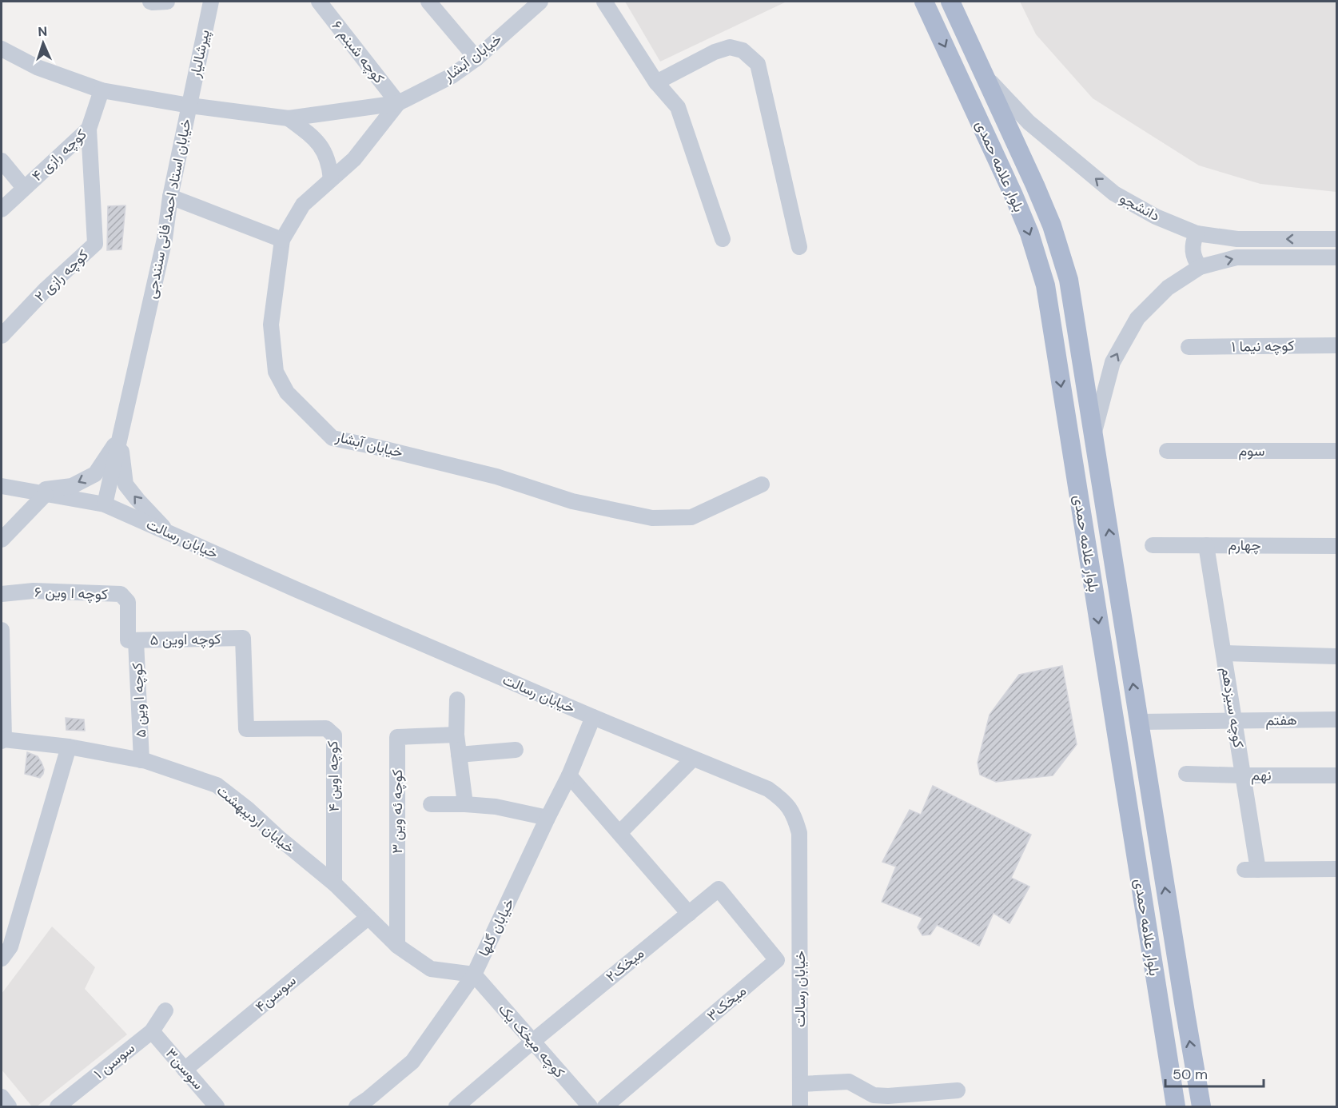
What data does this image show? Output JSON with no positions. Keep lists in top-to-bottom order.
{
  "streets": {
    "main road": ["بلوار علامه حمدی"],
    "street": [
      "کوچه شبنم ۶",
      "پیرشالیار",
      "خیابان آبشار",
      "کوچه رازی ۴",
      "دانشجو",
      "خیابان استاد احمد فانی سنندجی",
      "کوچه رازی ۲",
      "کوچه نیما ۱",
      "سوم",
      "خیابان رسالت",
      "چهارم",
      "کوچه ا وین ۶",
      "کوچه اوین ۵",
      "کوچه ا وین ۵",
      "کوچه سیزدهم",
      "هفتم",
      "نهم",
      "کوچه اوین ۴",
      "کوچه ئه وین ۳",
      "خیابان اردیبهشت",
      "خیابان گلها",
      "میخک۲",
      "سوسن۴",
      "میخک۳",
      "کوچه میخک یک",
      "سوسن ۱",
      "سوسن۳"
    ]
  },
  "crossings": [
    ["کوچه شبنم ۶", "خیابان آبشار"],
    ["پیرشالیار", "خیابان آبشار"],
    ["پیرشالیار", "خیابان استاد احمد فانی سنندجی"],
    ["خیابان آبشار", "خیابان استاد احمد فانی سنندجی"],
    ["کوچه رازی ۴", "خیابان استاد احمد فانی سنندجی"],
    ["کوچه رازی ۴", "کوچه رازی ۲"],
    ["بلوار علامه حمدی", "دانشجو"],
    ["بلوار علامه حمدی", "هفتم"],
    ["خیابان استاد احمد فانی سنندجی", "خیابان رسالت"],
    ["خیابان رسالت", "خیابان گلها"],
    ["چهارم", "کوچه سیزدهم"],
    ["کوچه ا وین ۶", "کوچه اوین ۵"],
    ["کوچه ا وین ۶", "کوچه ا وین ۵"],
    ["کوچه اوین ۵", "کوچه ا وین ۵"],
    ["کوچه اوین ۵", "کوچه اوین ۴"],
    ["کوچه ا وین ۵", "خیابان اردیبهشت"],
    ["کوچه سیزدهم", "هفتم"],
    ["کوچه سیزدهم", "نهم"],
    ["کوچه اوین ۴", "خیابان اردیبهشت"],
    ["کوچه ئه وین ۳", "خیابان اردیبهشت"],
    ["خیابان اردیبهشت", "خیابان گلها"],
    ["خیابان اردیبهشت", "سوسن۴"],
    ["خیابان اردیبهشت", "کوچه میخک یک"],
    ["خیابان گلها", "کوچه میخک یک"],
    ["میخک۲", "میخک۳"],
    ["میخک۲", "کوچه میخک یک"],
    ["سوسن۴", "سوسن۳"],
    ["سوسن ۱", "سوسن۳"]
  ],
  "one_way": ["دانشجو"],
  "scale_bar": "50 m",
  "north": "top"
}
